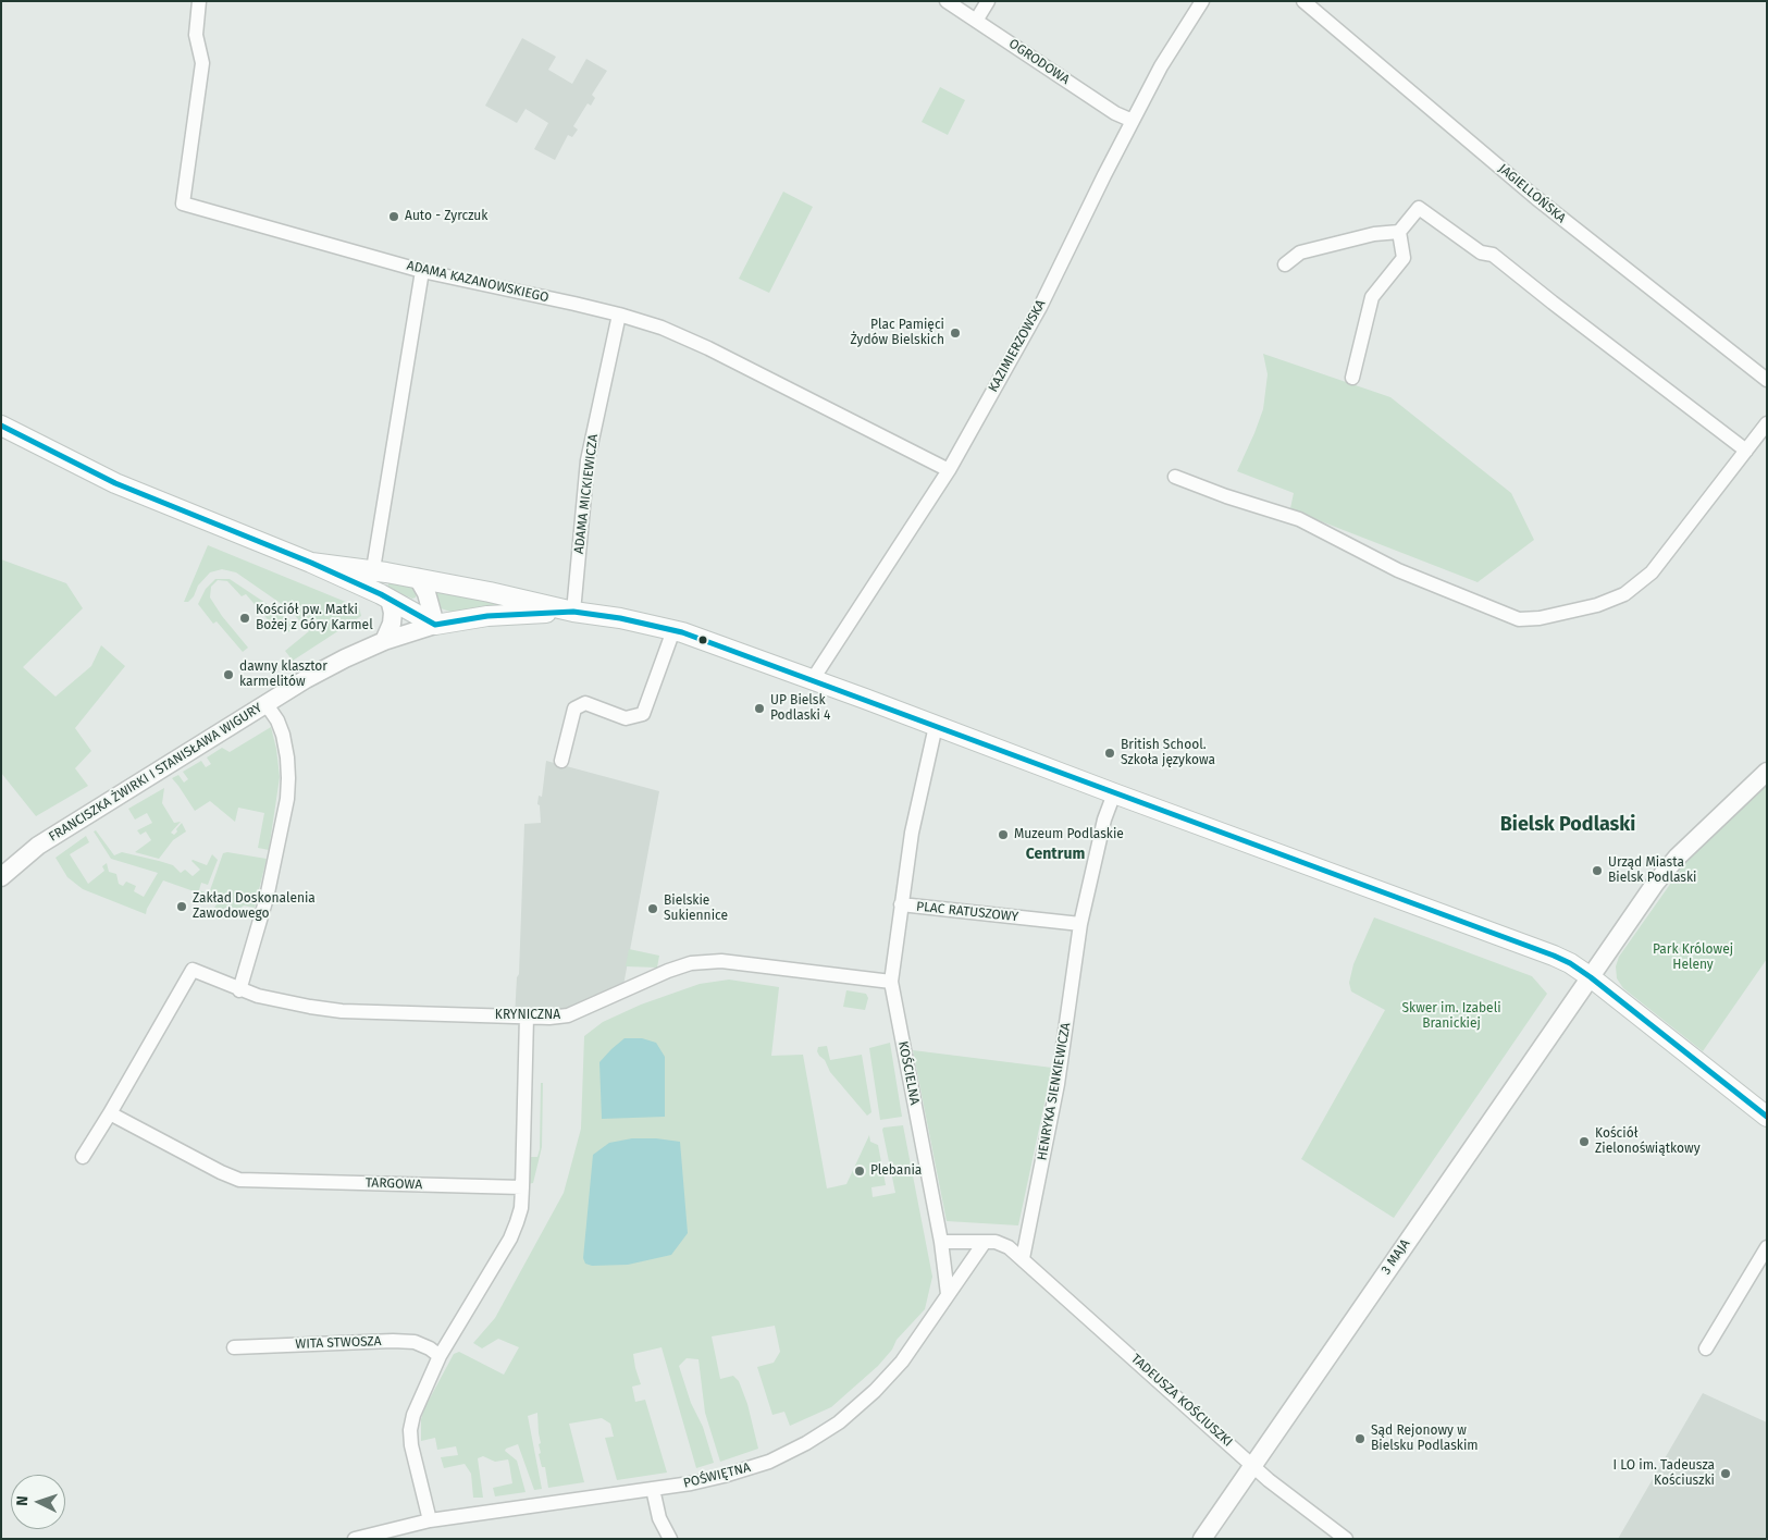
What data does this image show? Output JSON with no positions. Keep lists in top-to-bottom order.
{
  "streets": {
    "street": [
      "OGRODOWA",
      "JAGIELLOŃSKA",
      "ADAMA KAZANOWSKIEGO",
      "KAZIMIERZOWSKA",
      "ADAMA MICKIEWICZA",
      "FRANCISZKA ŻWIRKI I STANISŁAWA WIGURY",
      "PLAC RATUSZOWY",
      "KRYNICZNA",
      "KOŚCIELNA",
      "HENRYKA SIENKIEWICZA",
      "TARGOWA",
      "3 MAJA",
      "WITA STWOSZA",
      "TADEUSZA KOŚCIUSZKI",
      "POŚWIĘTNA"
    ]
  },
  "crossings": [
    ["OGRODOWA", "KAZIMIERZOWSKA"],
    ["ADAMA KAZANOWSKIEGO", "KAZIMIERZOWSKA"],
    ["ADAMA KAZANOWSKIEGO", "ADAMA MICKIEWICZA"],
    ["PLAC RATUSZOWY", "KOŚCIELNA"],
    ["PLAC RATUSZOWY", "HENRYKA SIENKIEWICZA"],
    ["KRYNICZNA", "KOŚCIELNA"],
    ["KRYNICZNA", "TARGOWA"],
    ["KOŚCIELNA", "POŚWIĘTNA"],
    ["HENRYKA SIENKIEWICZA", "TADEUSZA KOŚCIUSZKI"],
    ["3 MAJA", "TADEUSZA KOŚCIUSZKI"]
  ],
  "districts": ["Bielsk Podlaski", "Centrum"],
  "parks": ["Park Królowej Heleny", "Skwer im. Izabeli Branickiej"],
  "places": [
    "Auto - Zyrczuk",
    "Plac Pamięci Żydów Bielskich",
    "Kościół pw. Matki Bożej z Góry Karmel",
    "dawny klasztor karmelitów",
    "UP Bielsk Podlaski 4",
    "British School. Szkoła językowa",
    "Muzeum Podlaskie",
    "Urząd Miasta Bielsk Podlaski",
    "Zakład Doskonalenia Zawodowego",
    "Bielskie Sukiennice",
    "Kościół Zielonoświątkowy",
    "Plebania",
    "Sąd Rejonowy w Bielsku Podlaskim",
    "I LO im. Tadeusza Kościuszki"
  ],
  "north": "left"
}
